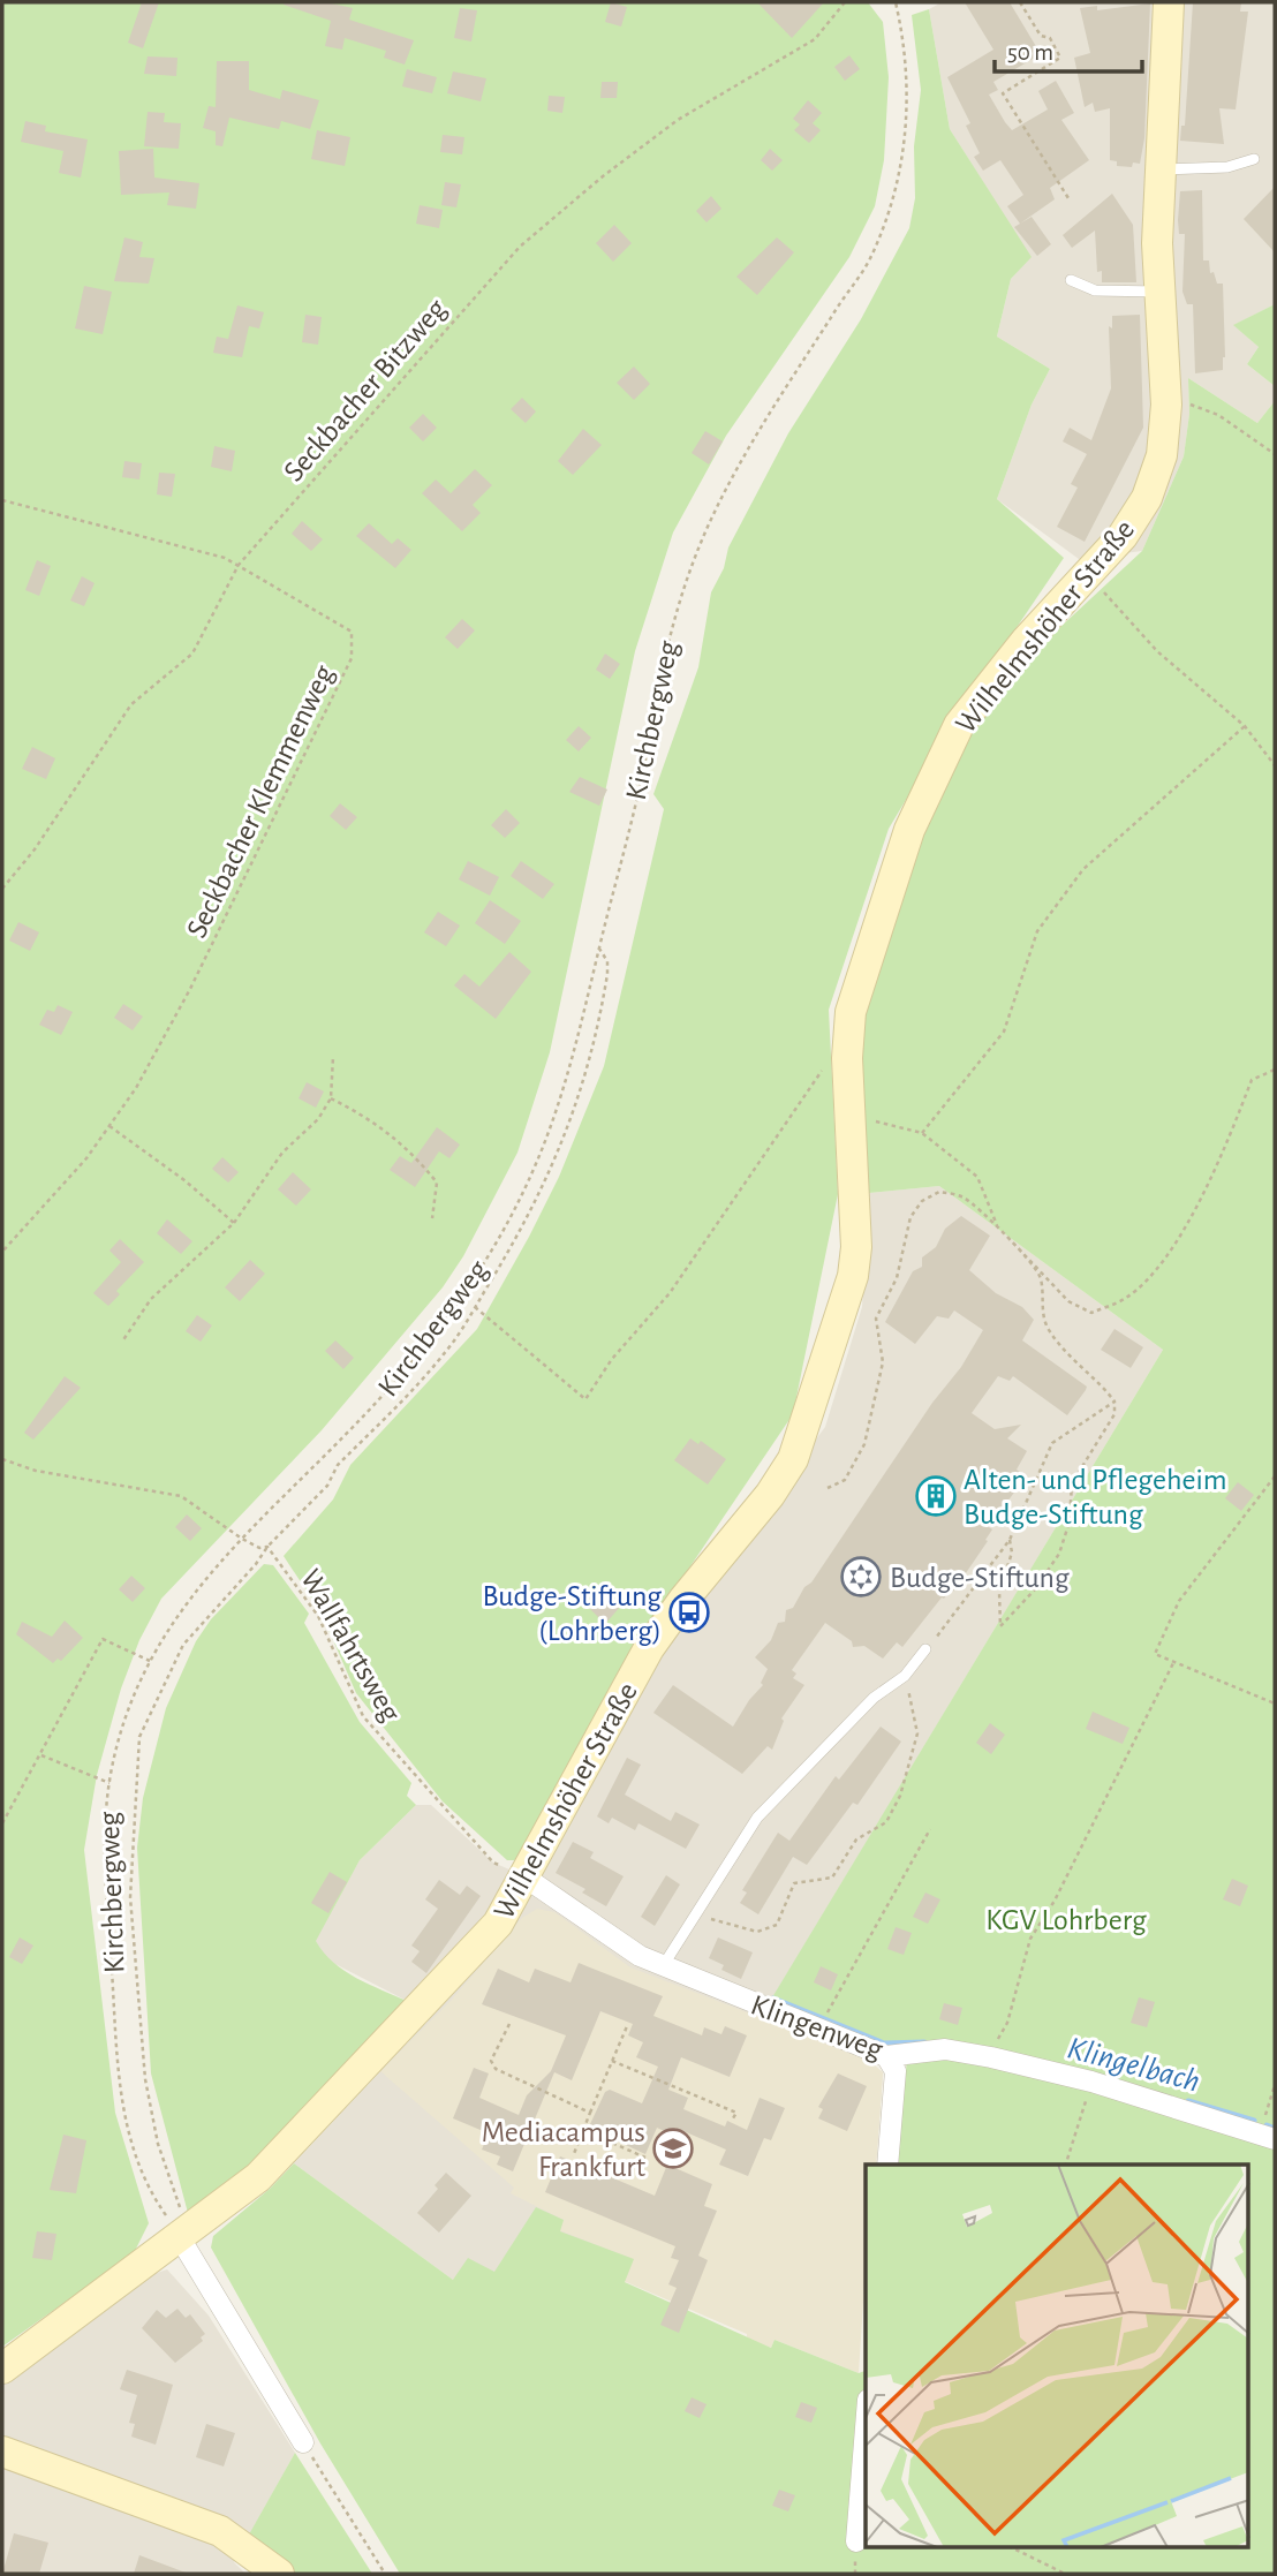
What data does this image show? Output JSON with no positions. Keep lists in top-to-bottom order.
{
  "streets": {
    "main road": ["Wilhelmshöher Straße"],
    "street": ["Klingenweg"],
    "path": [
      "Seckbacher Bitzweg",
      "Kirchbergweg",
      "Seckbacher Klemmenweg",
      "Wallfahrtsweg"
    ]
  },
  "crossings": [
    ["Seckbacher Bitzweg", "Seckbacher Klemmenweg"],
    ["Wilhelmshöher Straße", "Kirchbergweg"],
    ["Wilhelmshöher Straße", "Wallfahrtsweg"],
    ["Wilhelmshöher Straße", "Klingenweg"],
    ["Kirchbergweg", "Wallfahrtsweg"],
    ["Wallfahrtsweg", "Klingenweg"]
  ],
  "water": ["Klingelbach"],
  "parks": ["KGV Lohrberg"],
  "places": {
    "building": ["Alten- und Pflegeheim Budge-Stiftung"],
    "synagogue": ["Budge-Stiftung"],
    "bus stop": ["Budge-Stiftung (Lohrberg)"],
    "school or university": ["Mediacampus Frankfurt"]
  },
  "scale_bar": "50 m"
}
